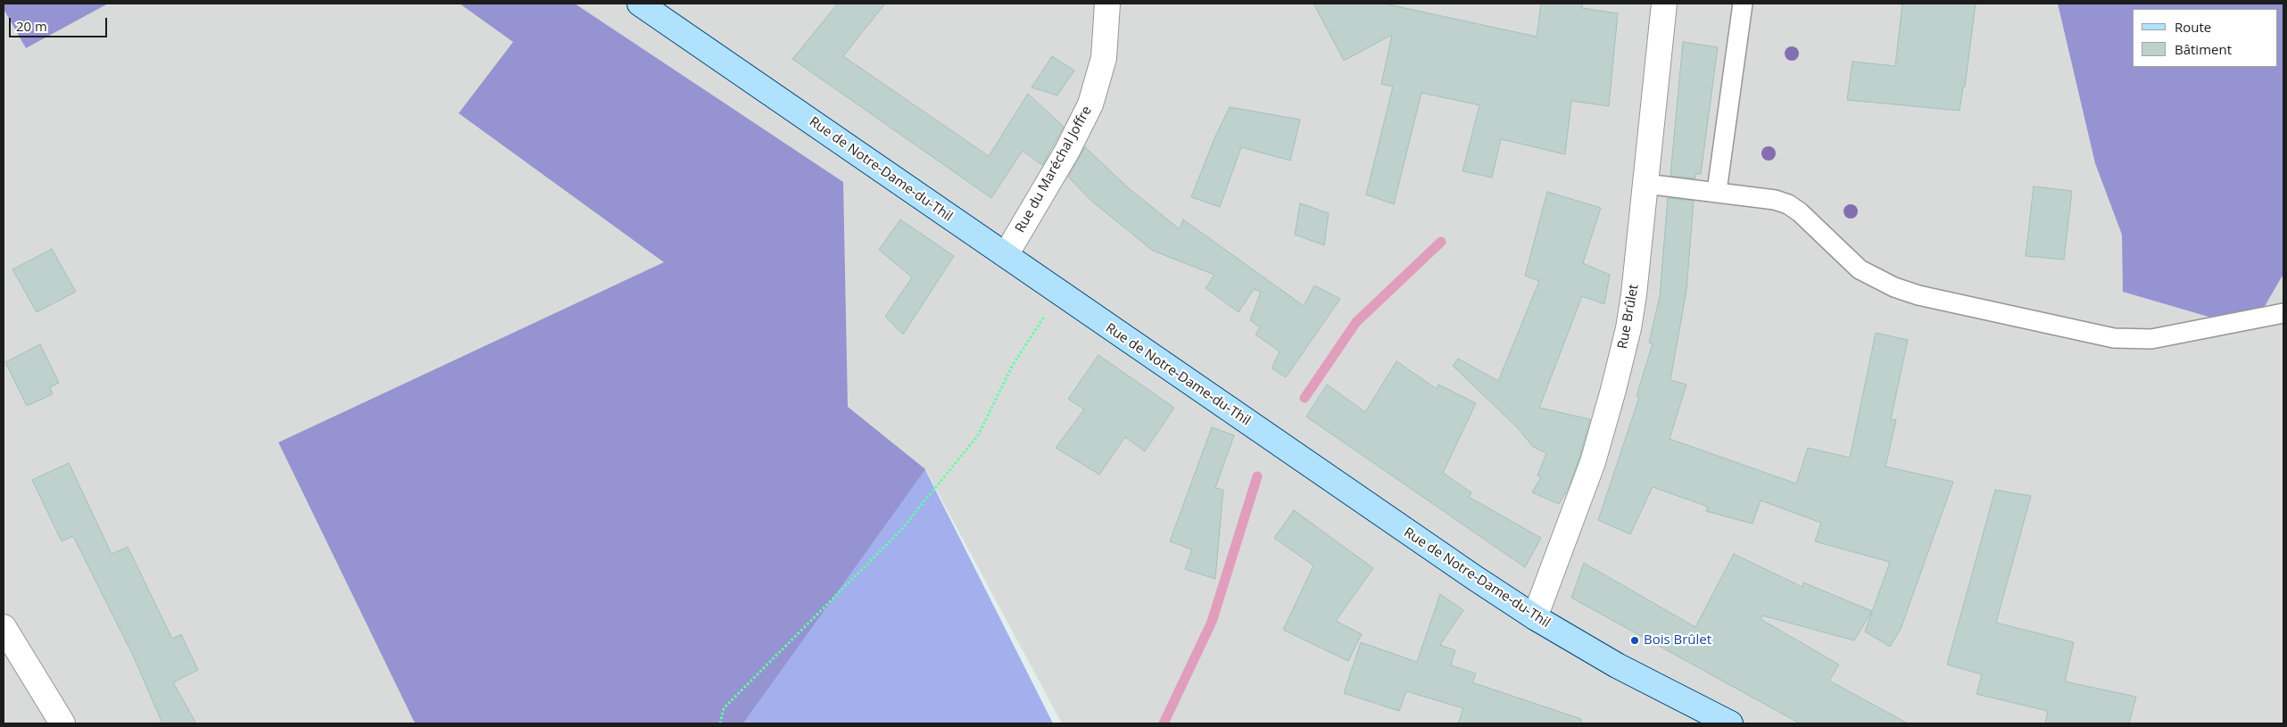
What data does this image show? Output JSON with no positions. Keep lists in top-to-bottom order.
{
  "streets": {
    "main road": ["Rue de Notre-Dame-du-Thil"],
    "street": ["Rue du Maréchal Joffre", "Rue Brûlet"]
  },
  "crossings": [
    ["Rue de Notre-Dame-du-Thil", "Rue du Maréchal Joffre"],
    ["Rue de Notre-Dame-du-Thil", "Rue Brûlet"]
  ],
  "places": ["Bois Brûlet"],
  "legend": ["Route", "Bâtiment"],
  "scale_bar": "20 m"
}
